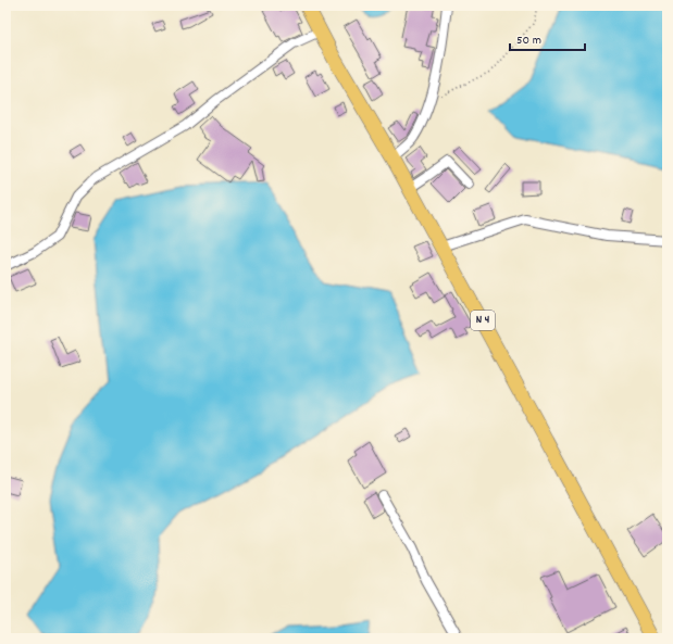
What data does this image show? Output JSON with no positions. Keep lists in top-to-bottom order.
{
  "streets": {
    "main road": ["N 4"]
  },
  "scale_bar": "50 m"
}
